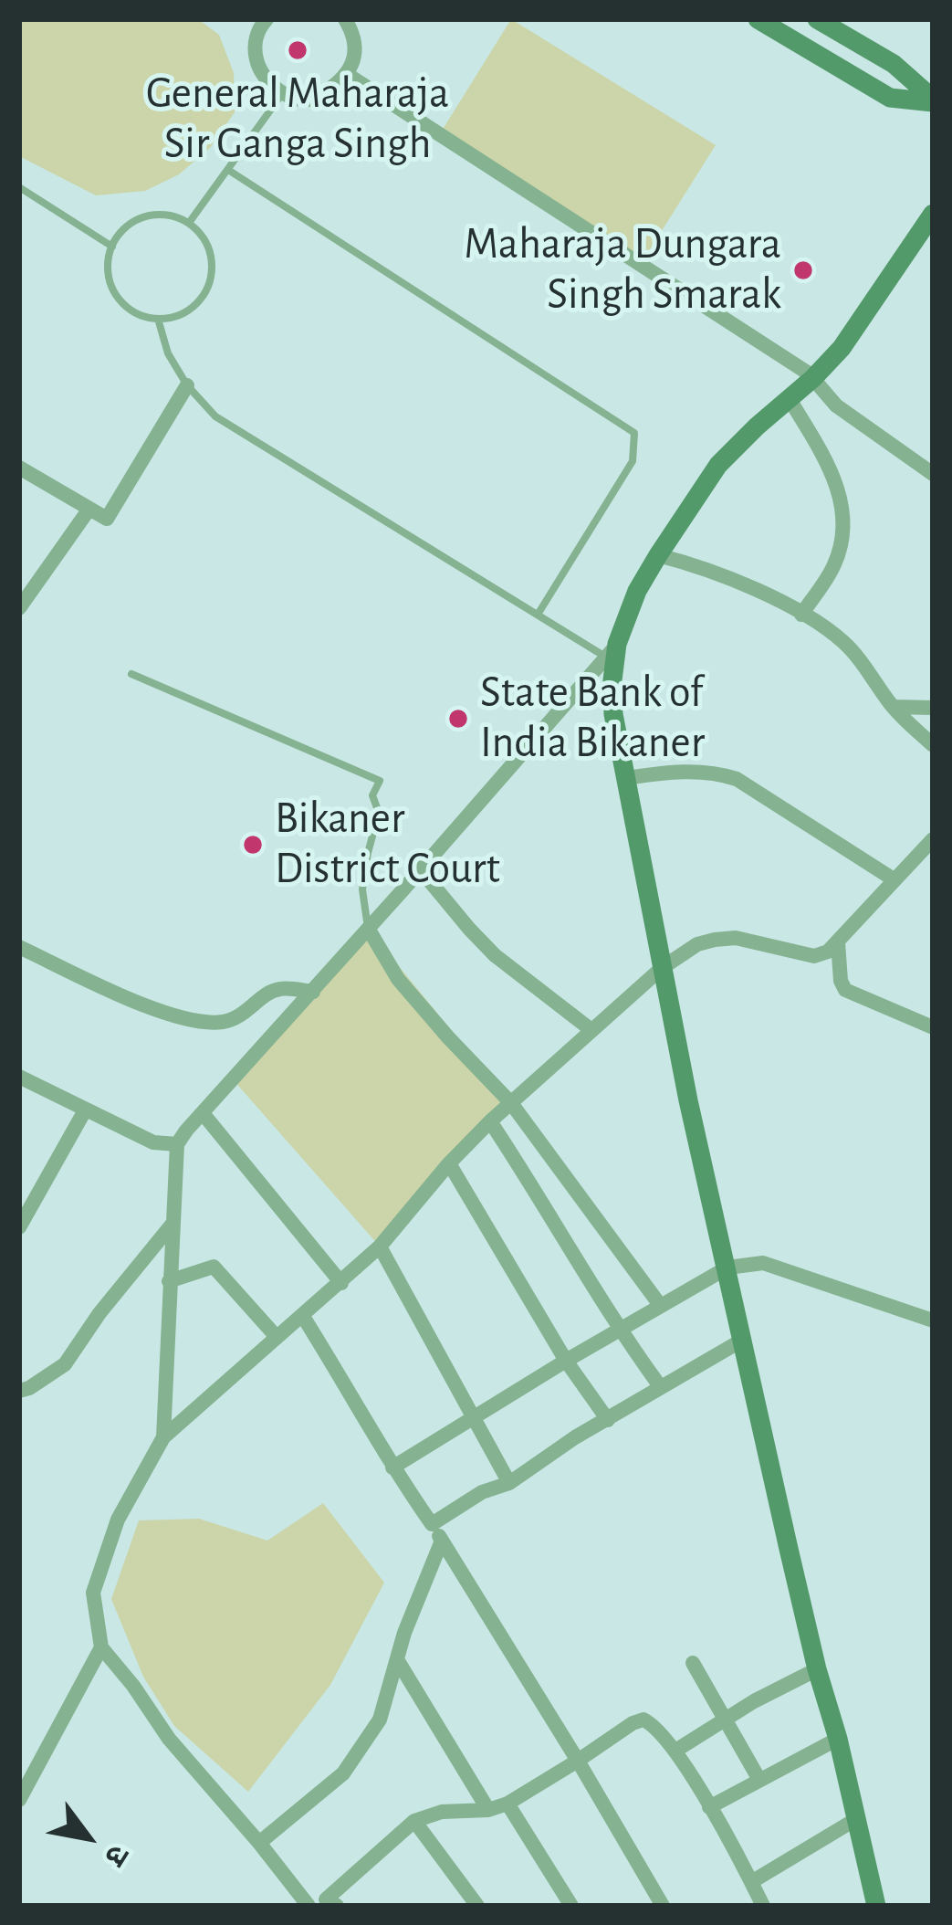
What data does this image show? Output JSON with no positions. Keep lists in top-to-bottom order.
{
  "places": [
    "General Maharaja Sir Ganga Singh",
    "Maharaja Dungara Singh Smarak",
    "State Bank of India Bikaner",
    "Bikaner District Court"
  ],
  "north": "bottom right"
}
